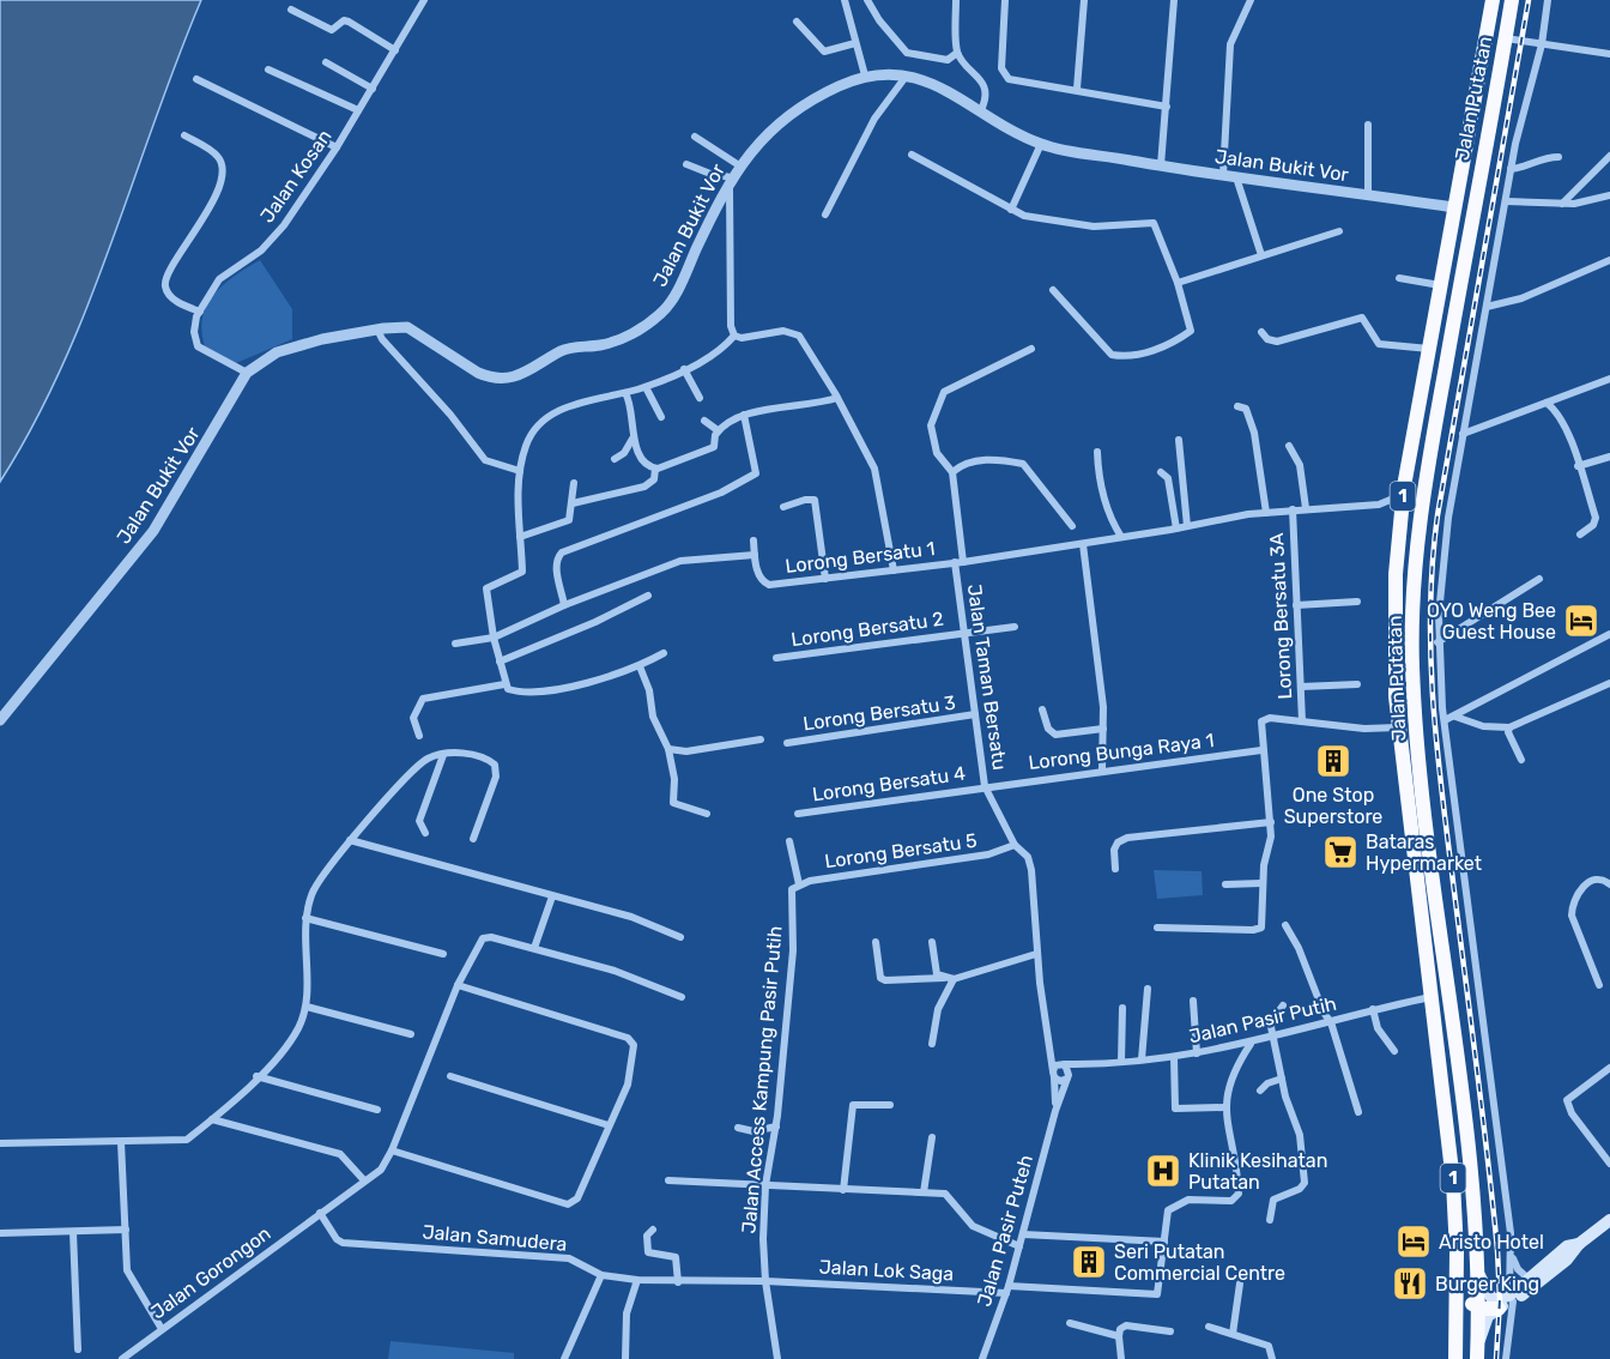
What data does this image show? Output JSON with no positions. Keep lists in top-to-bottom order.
{
  "streets": {
    "highway": ["Jalan Putatan", "1"],
    "street": [
      "Jalan Bukit Vor",
      "Jalan Kosan",
      "Lorong Bersatu 1",
      "Lorong Bersatu 3A",
      "Lorong Bersatu 2",
      "Jalan Taman Bersatu",
      "Lorong Bersatu 3",
      "Lorong Bunga Raya 1",
      "Lorong Bersatu 4",
      "Lorong Bersatu 5",
      "Jalan Pasir Putih",
      "Jalan Access Kampung Pasir Putih",
      "Jalan Pasir Puteh",
      "Jalan Samudera",
      "Jalan Lok Saga",
      "Jalan Gorongon"
    ]
  },
  "crossings": [
    ["Jalan Putatan", "Jalan Bukit Vor"],
    ["Jalan Putatan", "Jalan Pasir Putih"],
    ["Lorong Bersatu 1", "Lorong Bersatu 3A"],
    ["Lorong Bersatu 1", "Jalan Taman Bersatu"],
    ["Lorong Bersatu 2", "Jalan Taman Bersatu"],
    ["Jalan Taman Bersatu", "Lorong Bersatu 3"],
    ["Jalan Taman Bersatu", "Lorong Bunga Raya 1"],
    ["Jalan Taman Bersatu", "Lorong Bersatu 4"],
    ["Jalan Taman Bersatu", "Lorong Bersatu 5"],
    ["Jalan Taman Bersatu", "Jalan Pasir Putih"],
    ["Jalan Taman Bersatu", "Jalan Pasir Puteh"],
    ["Lorong Bunga Raya 1", "Lorong Bersatu 4"],
    ["Lorong Bersatu 5", "Jalan Access Kampung Pasir Putih"],
    ["Jalan Pasir Putih", "Jalan Pasir Puteh"],
    ["Jalan Access Kampung Pasir Putih", "Jalan Samudera"],
    ["Jalan Access Kampung Pasir Putih", "Jalan Lok Saga"],
    ["Jalan Pasir Puteh", "Jalan Lok Saga"],
    ["Jalan Samudera", "Jalan Lok Saga"],
    ["Jalan Samudera", "Jalan Gorongon"]
  ],
  "places": {
    "hotel": ["OYO Weng Bee Guest House", "Aristo Hotel"],
    "building": ["One Stop Superstore", "Seri Putatan Commercial Centre"],
    "supermarket": ["Bataras Hypermarket"],
    "hospital": ["Klinik Kesihatan Putatan"],
    "restaurant": ["Burger King"]
  }
}
